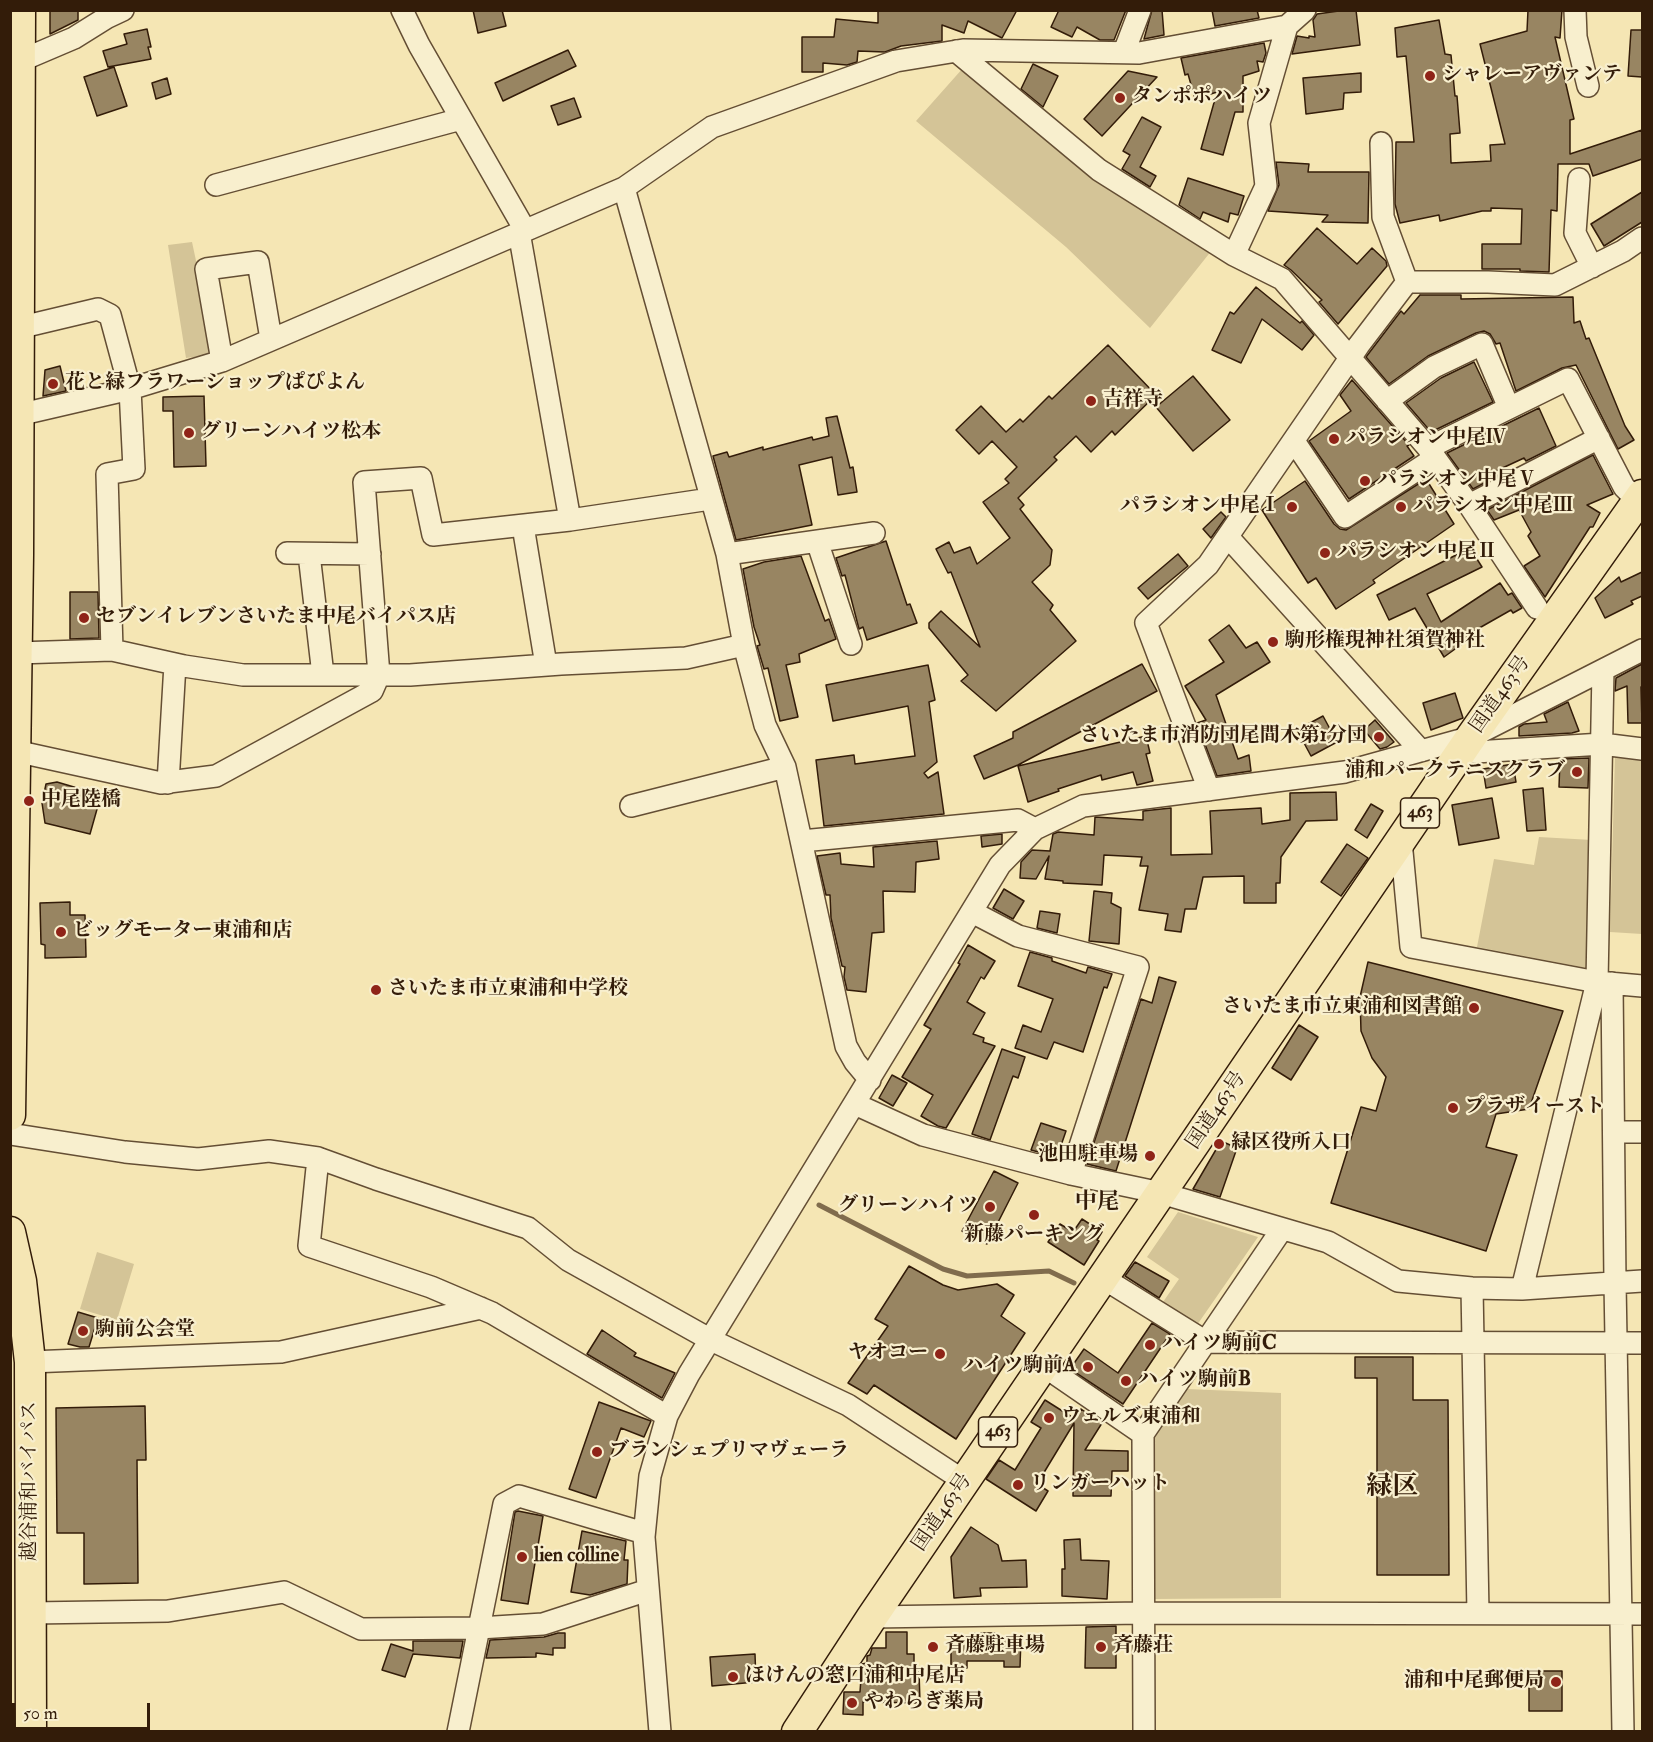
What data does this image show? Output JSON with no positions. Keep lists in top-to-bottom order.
{
  "streets": {
    "highway": ["国道463号", "463", "越谷浦和バイパス"]
  },
  "districts": ["中尾", "緑区"],
  "places": [
    "シャレーアヴァンテ",
    "タンポポハイツ",
    "花と緑フラワーショップぱぴよん",
    "吉祥寺",
    "グリーンハイツ松本",
    "パラシオン中尾Ⅳ",
    "パラシオン中尾Ⅴ",
    "パラシオン中尾Ⅰ",
    "パラシオン中尾Ⅲ",
    "パラシオン中尾Ⅱ",
    "セブンイレブンさいたま中尾バイパス店",
    "駒形権現神社須賀神社",
    "さいたま市消防団尾間木第1分団",
    "浦和パークテニスクラブ",
    "中尾陸橋",
    "ビッグモーター東浦和店",
    "さいたま市立東浦和中学校",
    "さいたま市立東浦和図書館",
    "プラザイースト",
    "緑区役所入口",
    "池田駐車場",
    "グリーンハイツ",
    "新藤パーキング",
    "駒前公会堂",
    "ハイツ駒前C",
    "ヤオコー",
    "ハイツ駒前A",
    "ハイツ駒前B",
    "ウェルズ東浦和",
    "ブランシェプリマヴェーラ",
    "リンガーハット",
    "lien colline",
    "斉藤駐車場",
    "斉藤荘",
    "ほけんの窓口浦和中尾店",
    "浦和中尾郵便局",
    "やわらぎ薬局"
  ],
  "scale_bar": "50 m"
}
